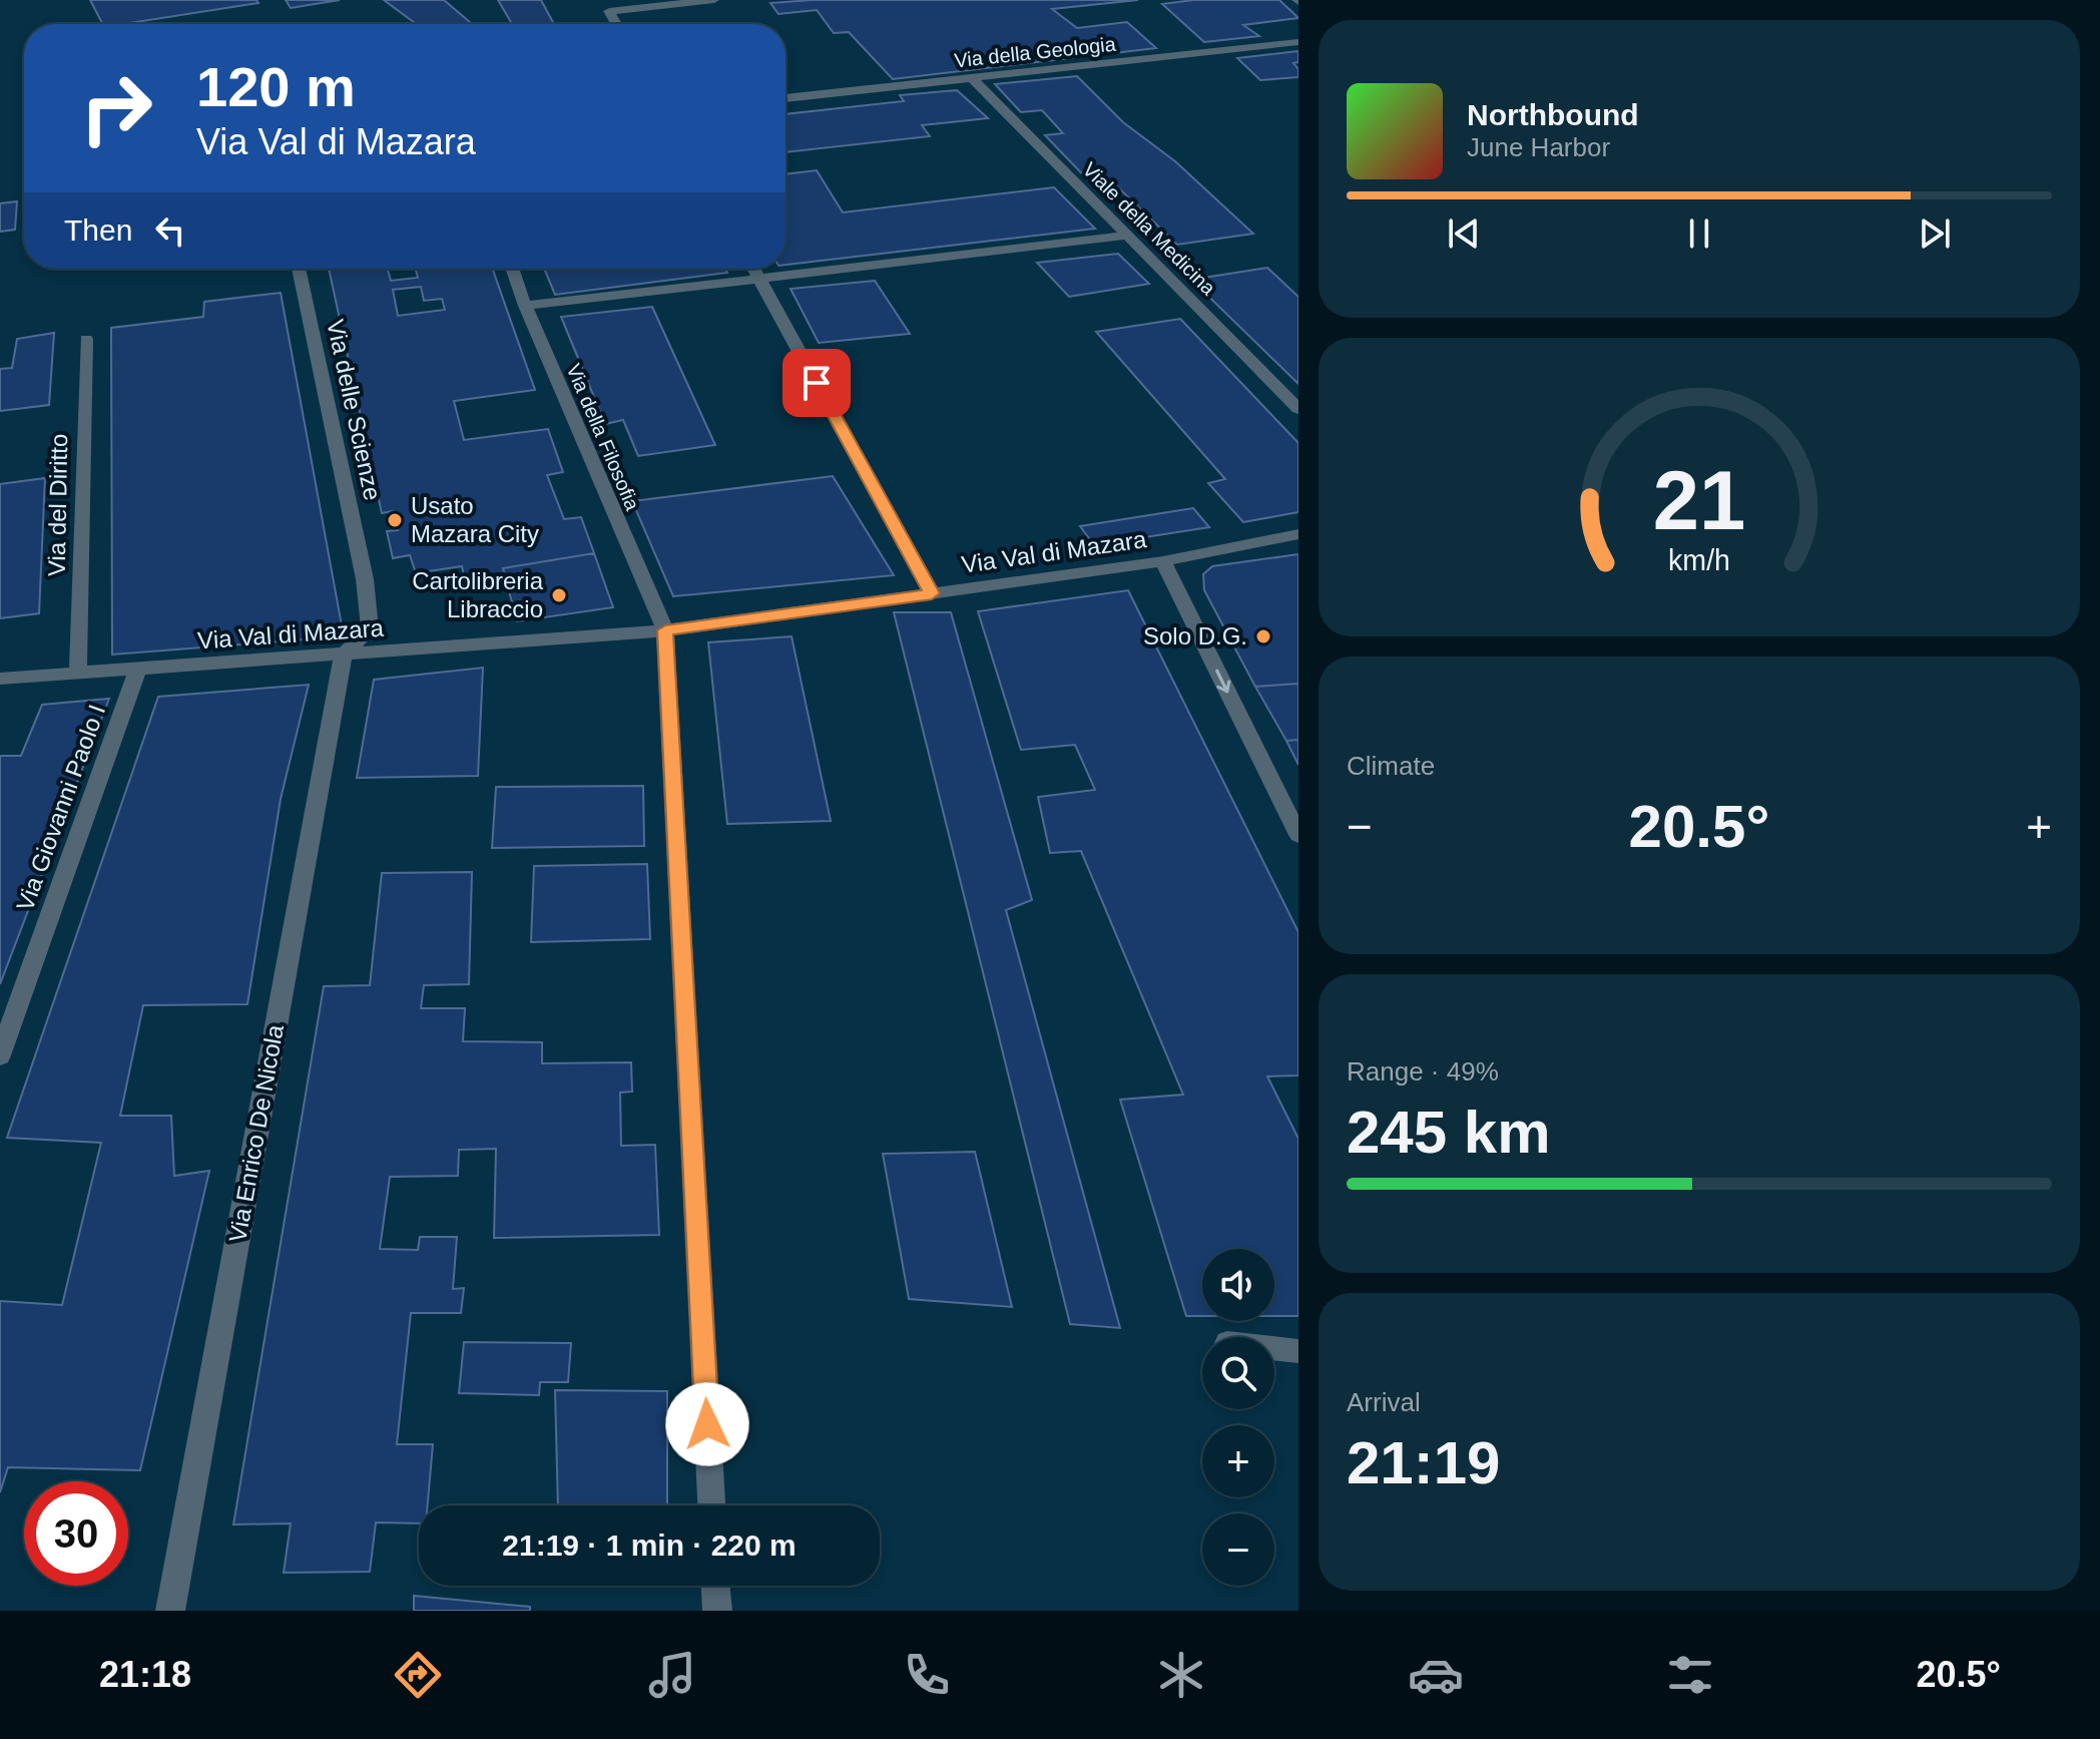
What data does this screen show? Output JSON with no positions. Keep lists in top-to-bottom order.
{
  "streets": {
    "street": [
      "Via della Geologia",
      "Viale della Medicina",
      "Via delle Scienze",
      "Via della Filosofia",
      "Via del Diritto",
      "Via Val di Mazara",
      "Via Giovanni Paolo I",
      "Via Enrico De Nicola"
    ]
  },
  "crossings": [
    ["Via della Geologia", "Viale della Medicina"],
    ["Via delle Scienze", "Via Val di Mazara"],
    ["Via delle Scienze", "Via Enrico De Nicola"],
    ["Via della Filosofia", "Via Val di Mazara"],
    ["Via del Diritto", "Via Val di Mazara"],
    ["Via Val di Mazara", "Via Giovanni Paolo I"],
    ["Via Val di Mazara", "Via Enrico De Nicola"]
  ],
  "places": ["Usato Mazara City", "Cartolibreria Libraccio", "Solo D.G."],
  "page": {
    "turn": ["120 m", "Via Val di Mazara"],
    "song": ["Northbound", "June Harbor"],
    "then": "Then",
    "tile": [
      "Climate",
      ["Range · 49%", "245 km"],
      ["Arrival", "21:19"]
    ],
    "heat": ["−", "20.5°", "+"],
    "map_buttons": ["+", "−"],
    "limit": "30",
    "trip": "21:19 · 1 min · 220 m",
    "tabs": ["21:18", "20.5°"],
    "gauge": ["21", "km/h"]
  }
}
